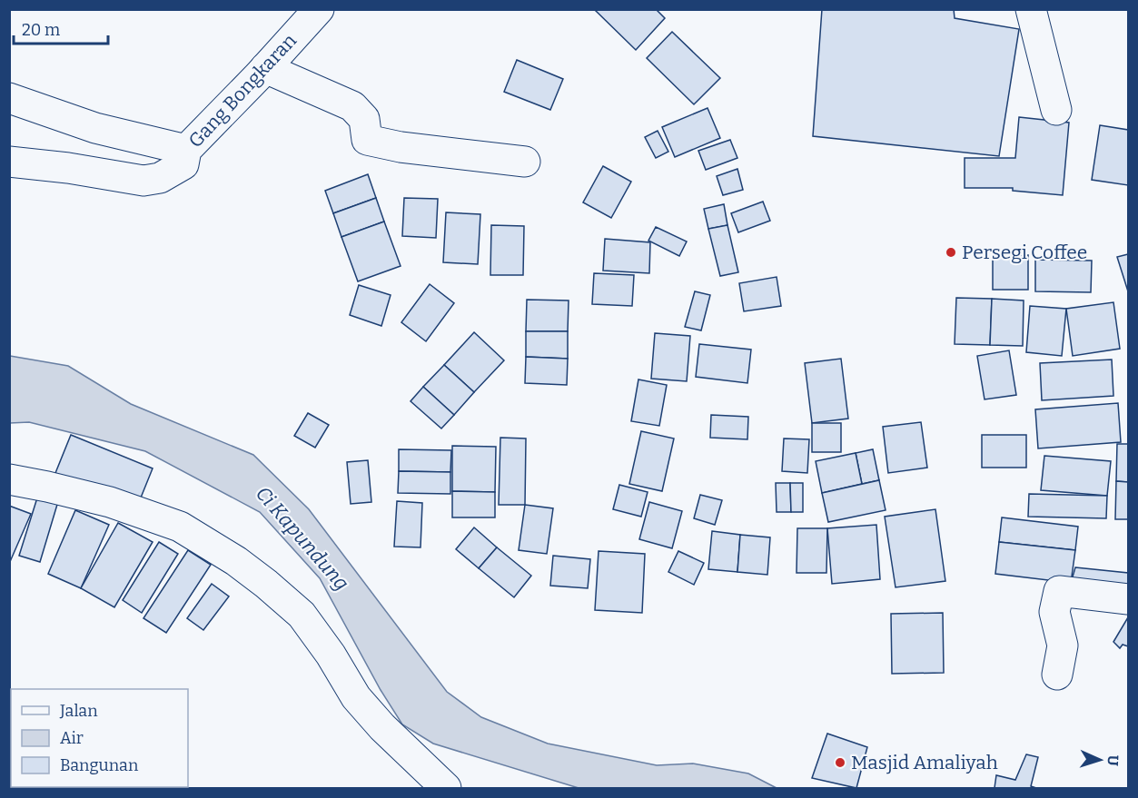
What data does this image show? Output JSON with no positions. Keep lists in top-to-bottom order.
{
  "streets": {
    "street": ["Gang Bongkaran"]
  },
  "water": ["Ci Kapundung"],
  "places": ["Persegi Coffee", "Masjid Amaliyah"],
  "legend": ["Jalan", "Air", "Bangunan"],
  "scale_bar": "20 m",
  "north": "right"
}
